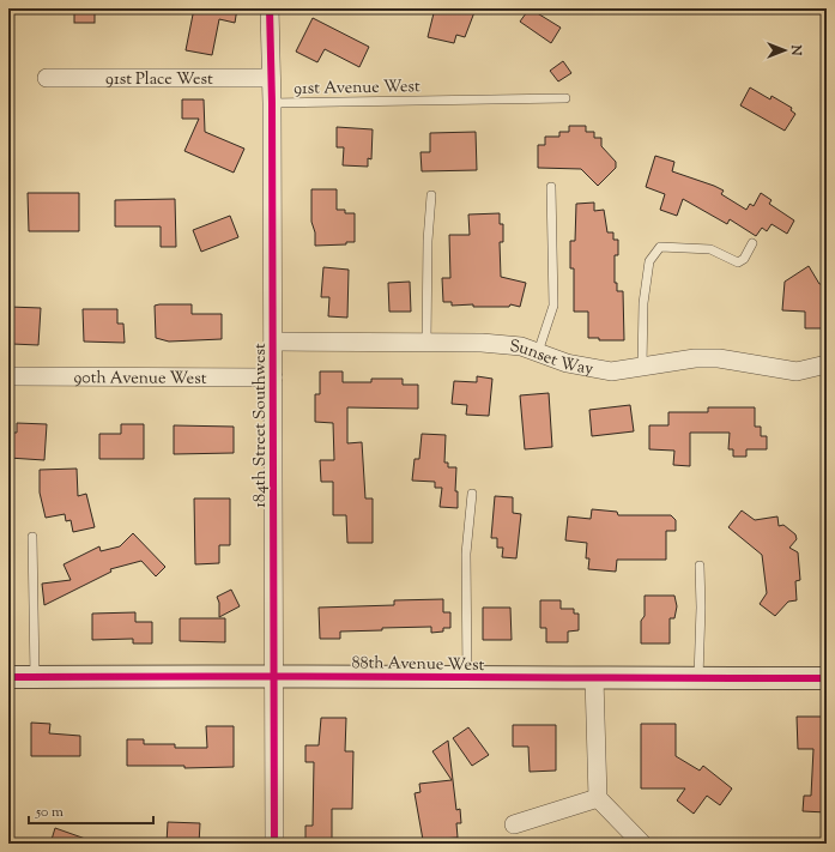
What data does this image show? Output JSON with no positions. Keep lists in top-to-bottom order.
{
  "streets": {
    "street": [
      "91st Place West",
      "Sunset Way",
      "90th Avenue West",
      "184th Street Southwest",
      "88th Avenue West"
    ],
    "lane": ["91st Avenue West"]
  },
  "crossings": [
    ["91st Place West", "184th Street Southwest"],
    ["91st Avenue West", "184th Street Southwest"],
    ["Sunset Way", "184th Street Southwest"],
    ["90th Avenue West", "184th Street Southwest"],
    ["184th Street Southwest", "88th Avenue West"]
  ],
  "scale_bar": "50 m",
  "north": "right"
}
